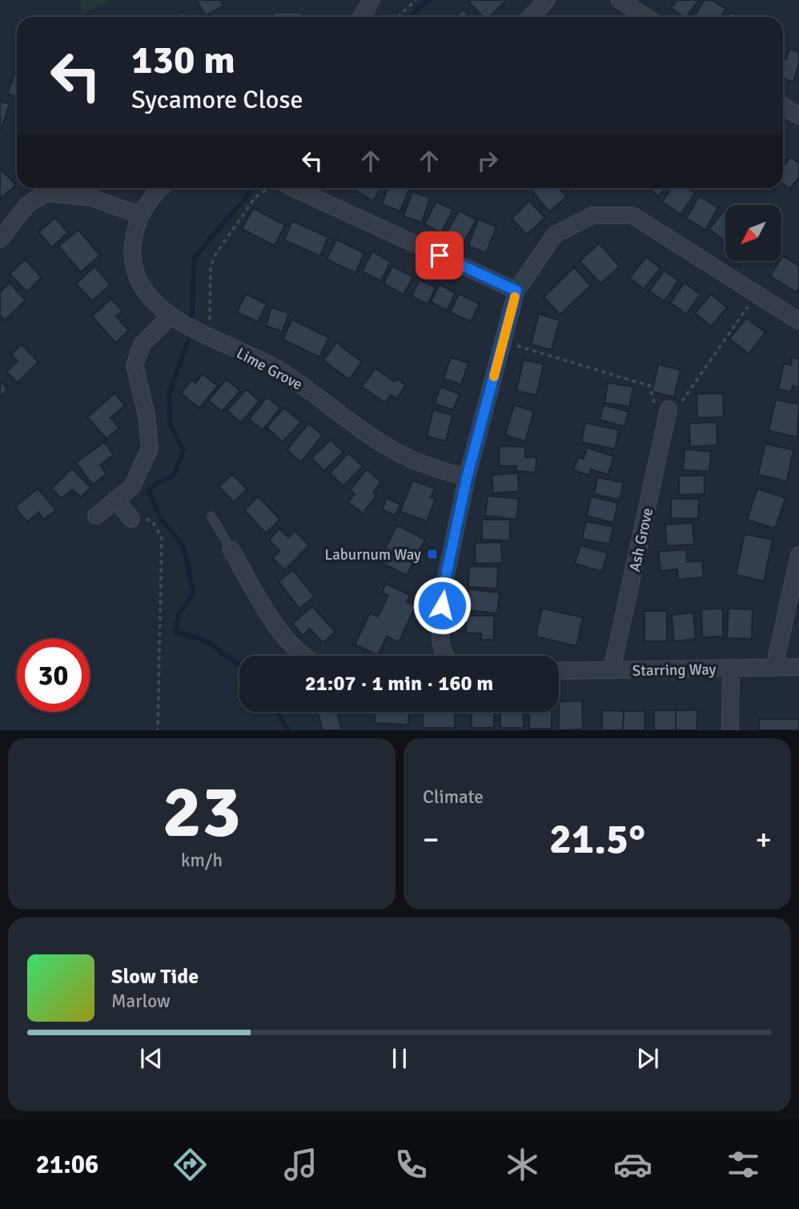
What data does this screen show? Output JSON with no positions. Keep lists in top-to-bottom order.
{
  "streets": {
    "street": ["Lime Grove", "Ash Grove", "Starring Way"]
  },
  "crossings": [
    ["Ash Grove", "Starring Way"]
  ],
  "places": {
    "transit": ["Laburnum Way"]
  },
  "north": "bottom left",
  "page": {
    "turn": ["130 m", "Sycamore Close"],
    "limit": "30",
    "trip": "21:07 · 1 min · 160 m",
    "tile": [
      ["23", "km/h"],
      "Climate"
    ],
    "heat": ["−", "21.5°", "+"],
    "song": ["Slow Tide", "Marlow"],
    "tabs": "21:06"
  }
}
